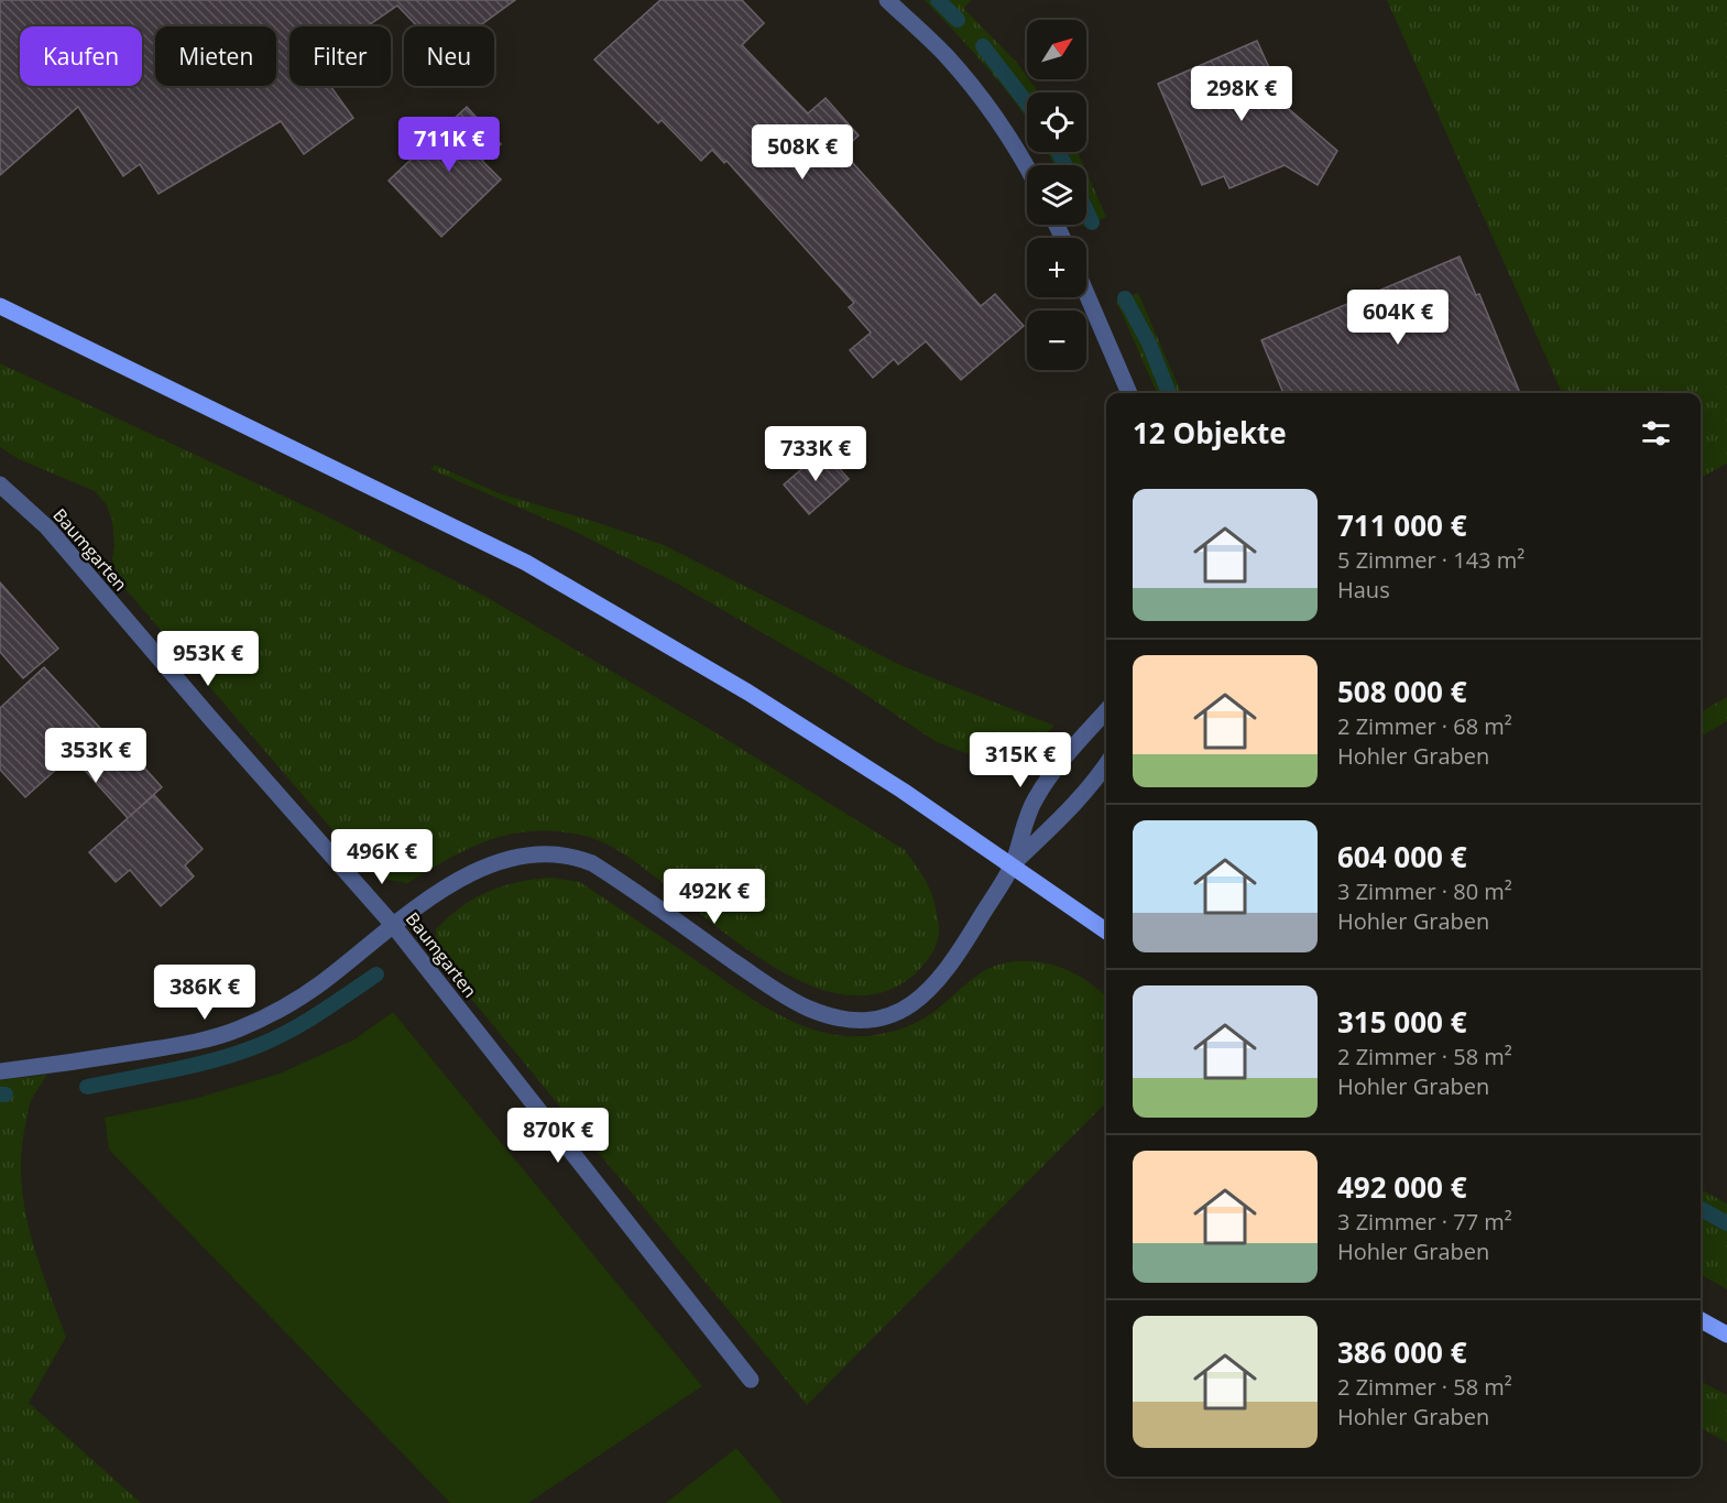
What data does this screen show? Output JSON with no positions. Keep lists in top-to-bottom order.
{
  "streets": {
    "street": ["Baumgarten"]
  },
  "north": "top right",
  "page": {
    "map_buttons": ["+", "−"],
    "chip": [
      "Kaufen",
      "Mieten",
      "Filter",
      "Neu"
    ],
    "price": [
      "298K €",
      "711K €",
      "508K €",
      "604K €",
      "733K €",
      "953K €",
      "353K €",
      "315K €",
      "496K €",
      "492K €",
      "386K €",
      "870K €"
    ],
    "heading": "12 Objekte",
    "list": [
      {
        "name": "711 000 €",
        "note": "5 Zimmer · 143 m² · Haus"
      },
      {
        "name": "508 000 €",
        "note": "2 Zimmer · 68 m² · Hohler Graben"
      },
      {
        "name": "604 000 €",
        "note": "3 Zimmer · 80 m² · Hohler Graben"
      },
      {
        "name": "315 000 €",
        "note": "2 Zimmer · 58 m² · Hohler Graben"
      },
      {
        "name": "492 000 €",
        "note": "3 Zimmer · 77 m² · Hohler Graben"
      },
      {
        "name": "386 000 €",
        "note": "2 Zimmer · 58 m² · Hohler Graben"
      }
    ]
  }
}
